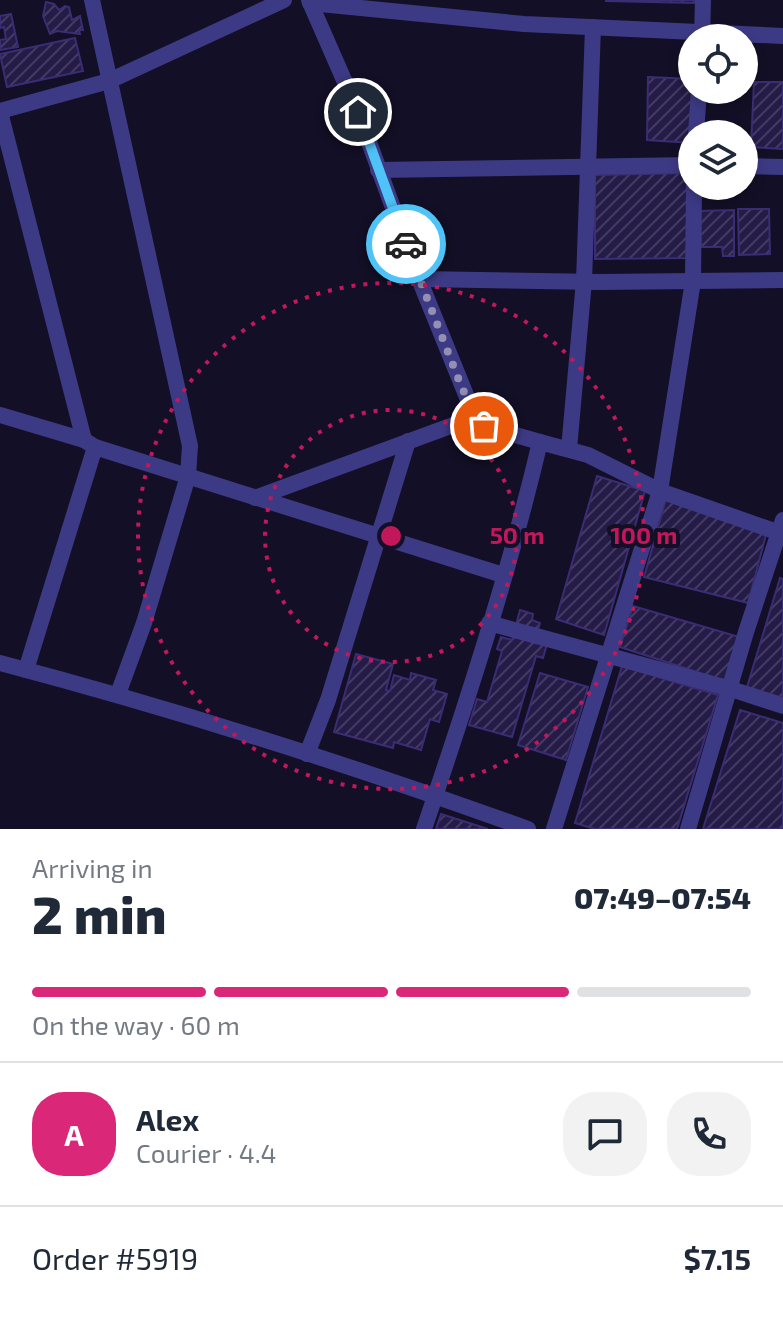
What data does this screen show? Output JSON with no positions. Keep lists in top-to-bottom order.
{
  "page": {
    "heading": ["2 min", "Arriving in", "07:49–07:54"],
    "panel": [
      "Alex",
      "Courier · 4.4",
      "Order #5919",
      "$7.15"
    ],
    "bar": "On the way · 60 m",
    "round": "A"
  },
  "rings": ["50 m", "100 m"]
}
